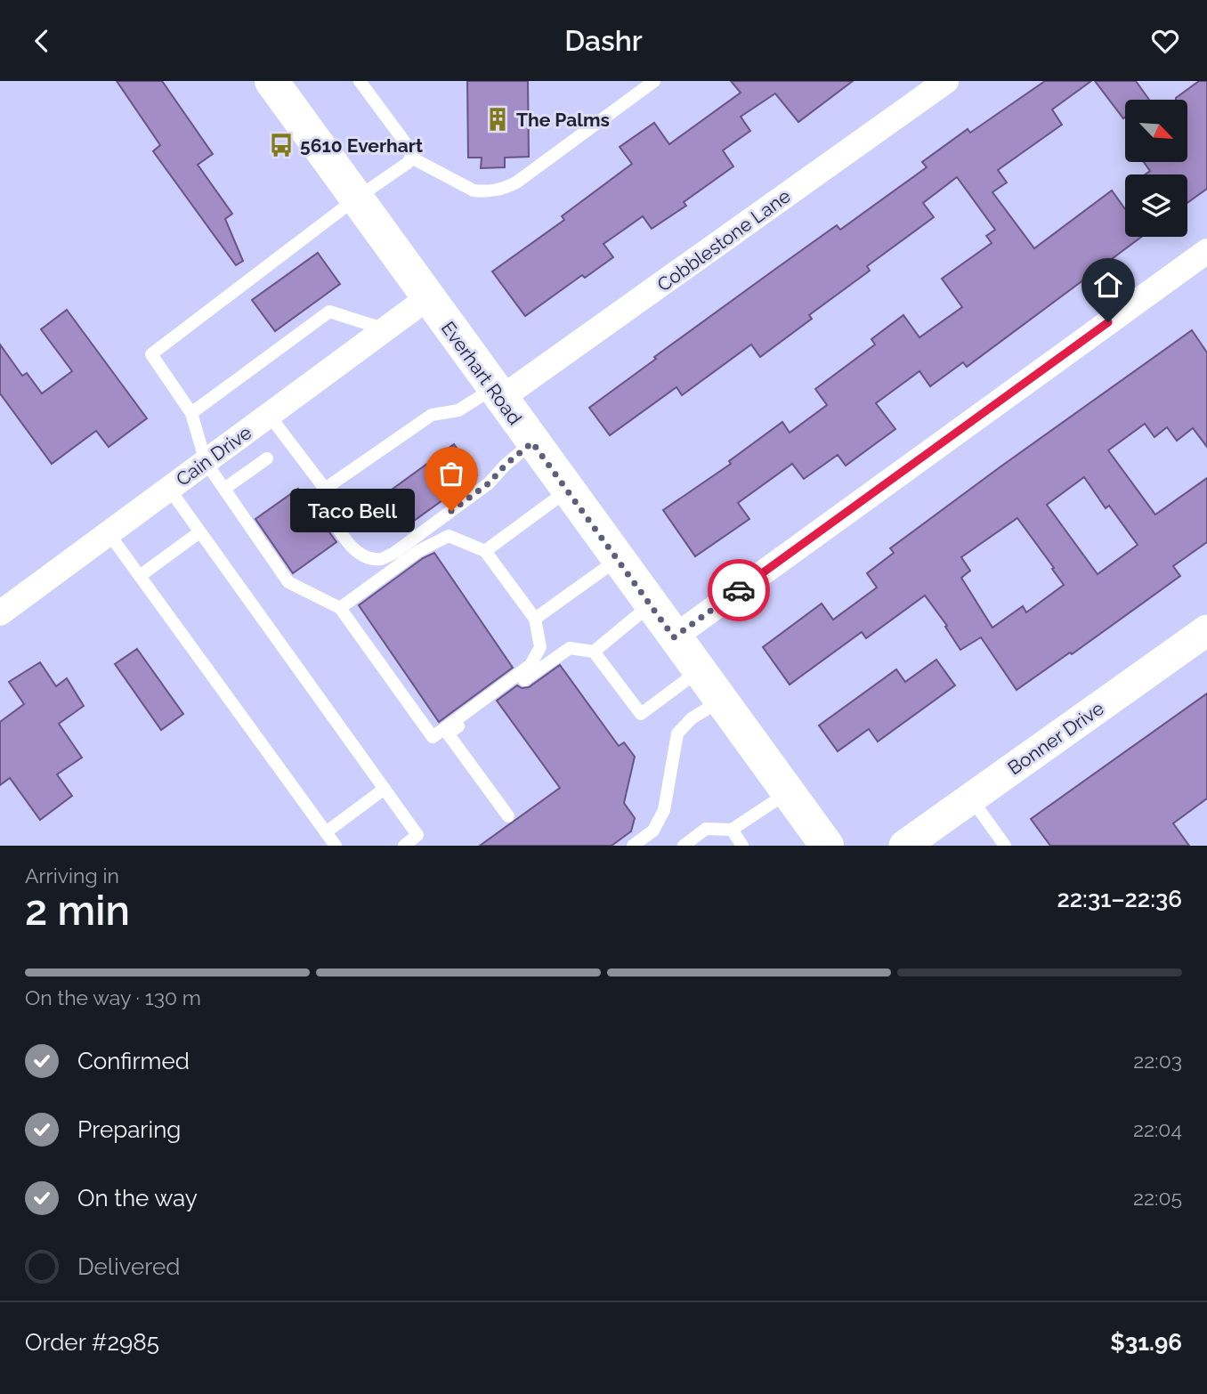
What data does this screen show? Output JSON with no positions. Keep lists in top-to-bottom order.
{
  "streets": {
    "main road": ["Everhart Road"],
    "street": ["Cobblestone Lane", "Cain Drive", "Bonner Drive"]
  },
  "crossings": [
    ["Cobblestone Lane", "Everhart Road"],
    ["Everhart Road", "Cain Drive"]
  ],
  "places": {
    "building": ["The Palms"],
    "bus stop": ["5610 Everhart"],
    "other": ["Taco Bell"]
  },
  "north": "bottom right",
  "page": {
    "header": "Dashr",
    "bubble": "Taco Bell",
    "heading": ["2 min", "Arriving in", "22:31–22:36"],
    "panel": ["Order #2985", "$31.96"],
    "bar": "On the way · 130 m",
    "list": [
      ["Confirmed", "22:03"],
      ["Preparing", "22:04"],
      ["On the way", "22:05"],
      "Delivered"
    ]
  }
}
